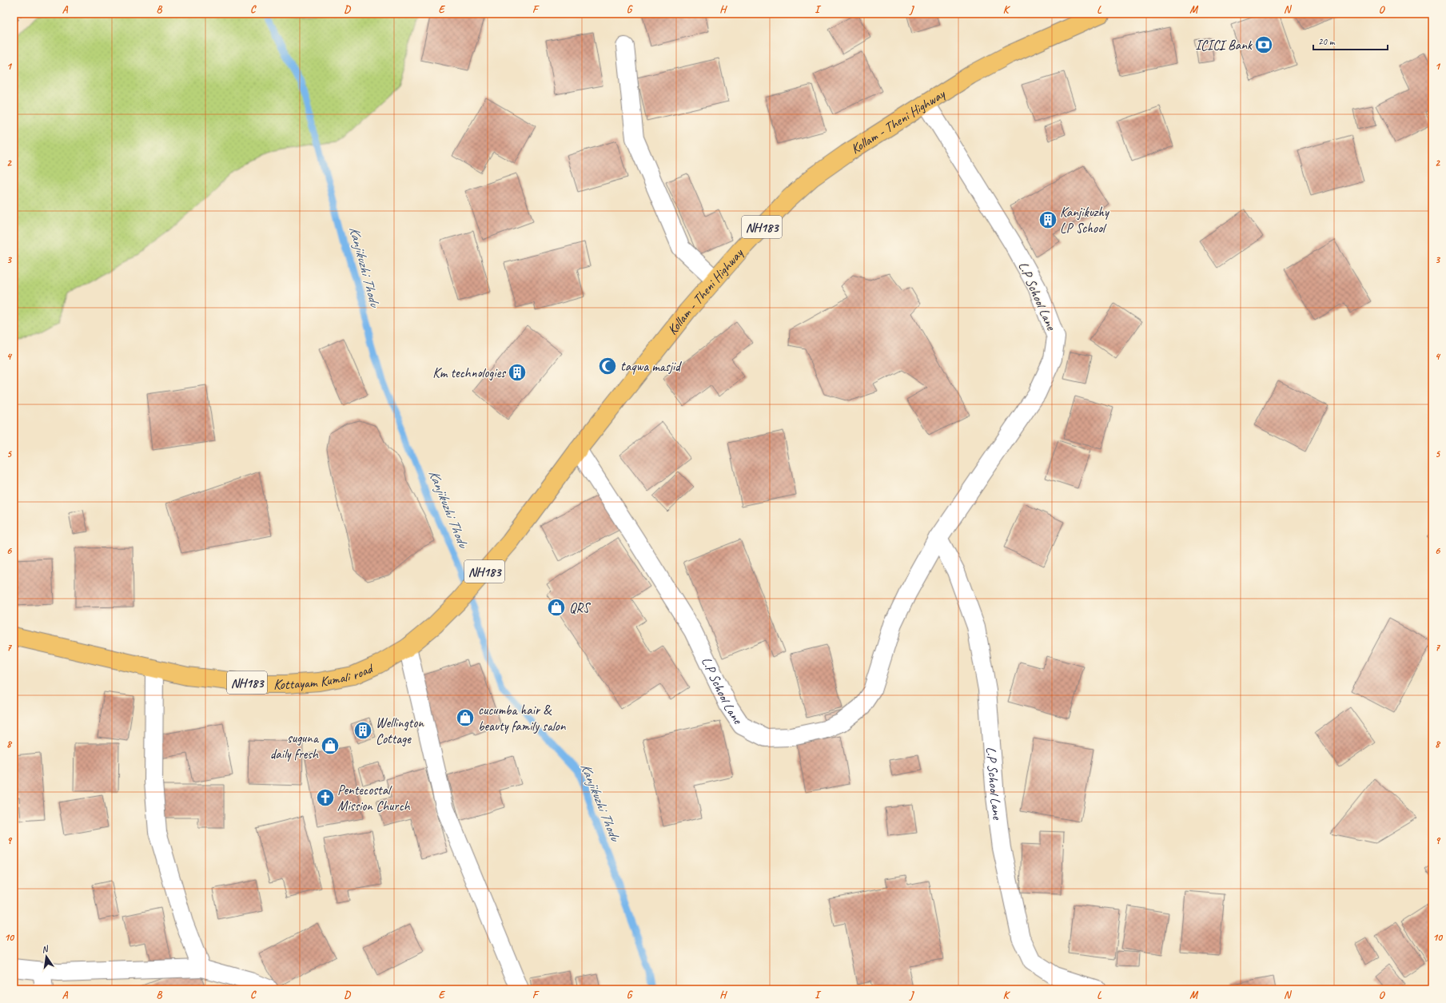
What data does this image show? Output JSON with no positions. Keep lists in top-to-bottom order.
{
  "streets": {
    "highway": ["Kollam - Theni Highway", "NH183", "Kottayam Kumali road"],
    "street": ["L.P School Lane"]
  },
  "crossings": [
    ["Kollam - Theni Highway", "L.P School Lane"],
    ["Kollam - Theni Highway", "Kottayam Kumali road"]
  ],
  "water": ["Kanjikuzhi Thodu"],
  "places": {
    "bank": ["ICICI Bank"],
    "building": ["Kanjikuzhy LP School", "Km technologies", "Wellington Cottage"],
    "mosque": ["taqwa masjid"],
    "shop": ["QRS", "cucumba hair & beauty family salon", "suguna daily fresh"],
    "church": ["Pentecostal Mission Church"]
  },
  "scale_bar": "20 m",
  "north": "top",
  "grid": {
    "columns": [
      "A",
      "B",
      "C",
      "D",
      "E",
      "F",
      "G",
      "H",
      "I",
      "J",
      "K",
      "L",
      "M",
      "N",
      "O"
    ],
    "rows": [
      "1",
      "2",
      "3",
      "4",
      "5",
      "6",
      "7",
      "8",
      "9",
      "10"
    ]
  }
}
